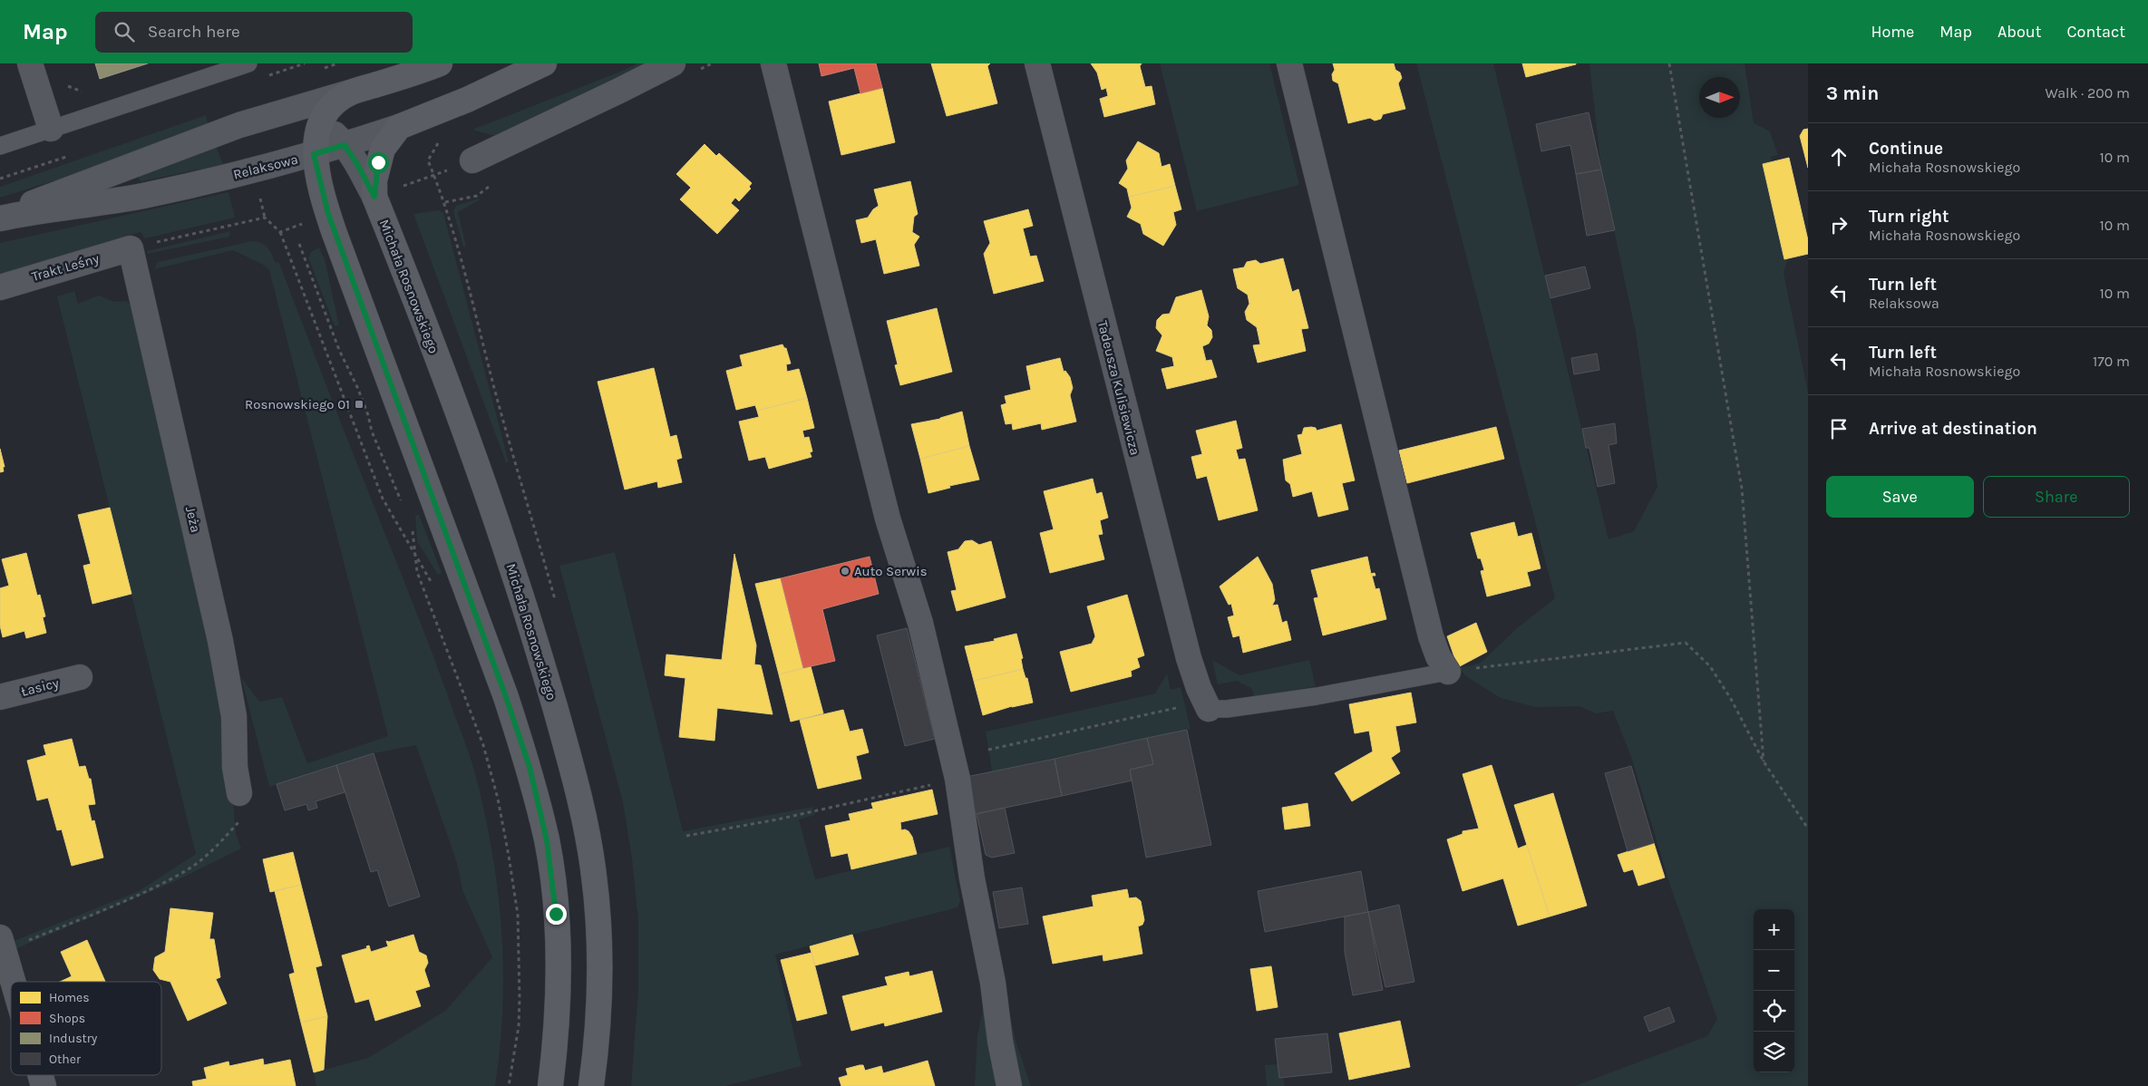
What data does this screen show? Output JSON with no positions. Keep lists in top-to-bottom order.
{
  "streets": {
    "street": [
      "Relaksowa",
      "Trakt Leśny",
      "Michała Rosnowskiego",
      "Tadeusza Kulisiewicza",
      "Jeża",
      "Łasicy"
    ]
  },
  "crossings": [
    ["Relaksowa", "Michała Rosnowskiego"],
    ["Trakt Leśny", "Jeża"]
  ],
  "places": {
    "transit": ["Rosnowskiego 01"],
    "other": ["Auto Serwis"]
  },
  "legend": [
    "Homes",
    "Shops",
    "Industry",
    "Other"
  ],
  "north": "right",
  "page": {
    "header": "Map",
    "search": "Search here",
    "nav": [
      "Home",
      "Map",
      "About",
      "Contact"
    ],
    "heading": ["3 min", "Walk · 200 m"],
    "list": [
      ["Continue", "Michała Rosnowskiego", "10 m"],
      ["Turn right", "Michała Rosnowskiego", "10 m"],
      ["Turn left", "Relaksowa", "10 m"],
      ["Turn left", "Michała Rosnowskiego", "170 m"],
      "Arrive at destination"
    ],
    "buttons": ["Save", "Share"],
    "map_buttons": ["+", "−"]
  }
}
